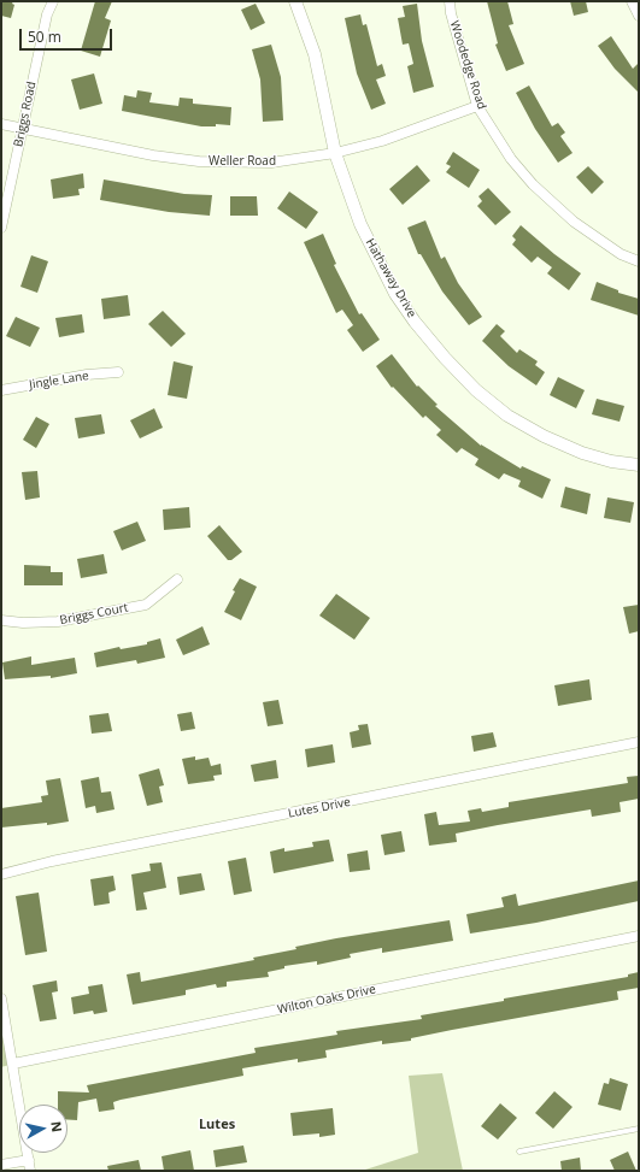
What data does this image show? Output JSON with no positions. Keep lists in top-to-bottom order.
{
  "streets": {
    "street": [
      "Woodedge Road",
      "Briggs Road",
      "Weller Road",
      "Hathaway Drive",
      "Jingle Lane",
      "Briggs Court",
      "Lutes Drive",
      "Wilton Oaks Drive"
    ]
  },
  "crossings": [
    ["Woodedge Road", "Weller Road"],
    ["Briggs Road", "Weller Road"],
    ["Weller Road", "Hathaway Drive"]
  ],
  "districts": ["Lutes"],
  "scale_bar": "50 m",
  "north": "right"
}
